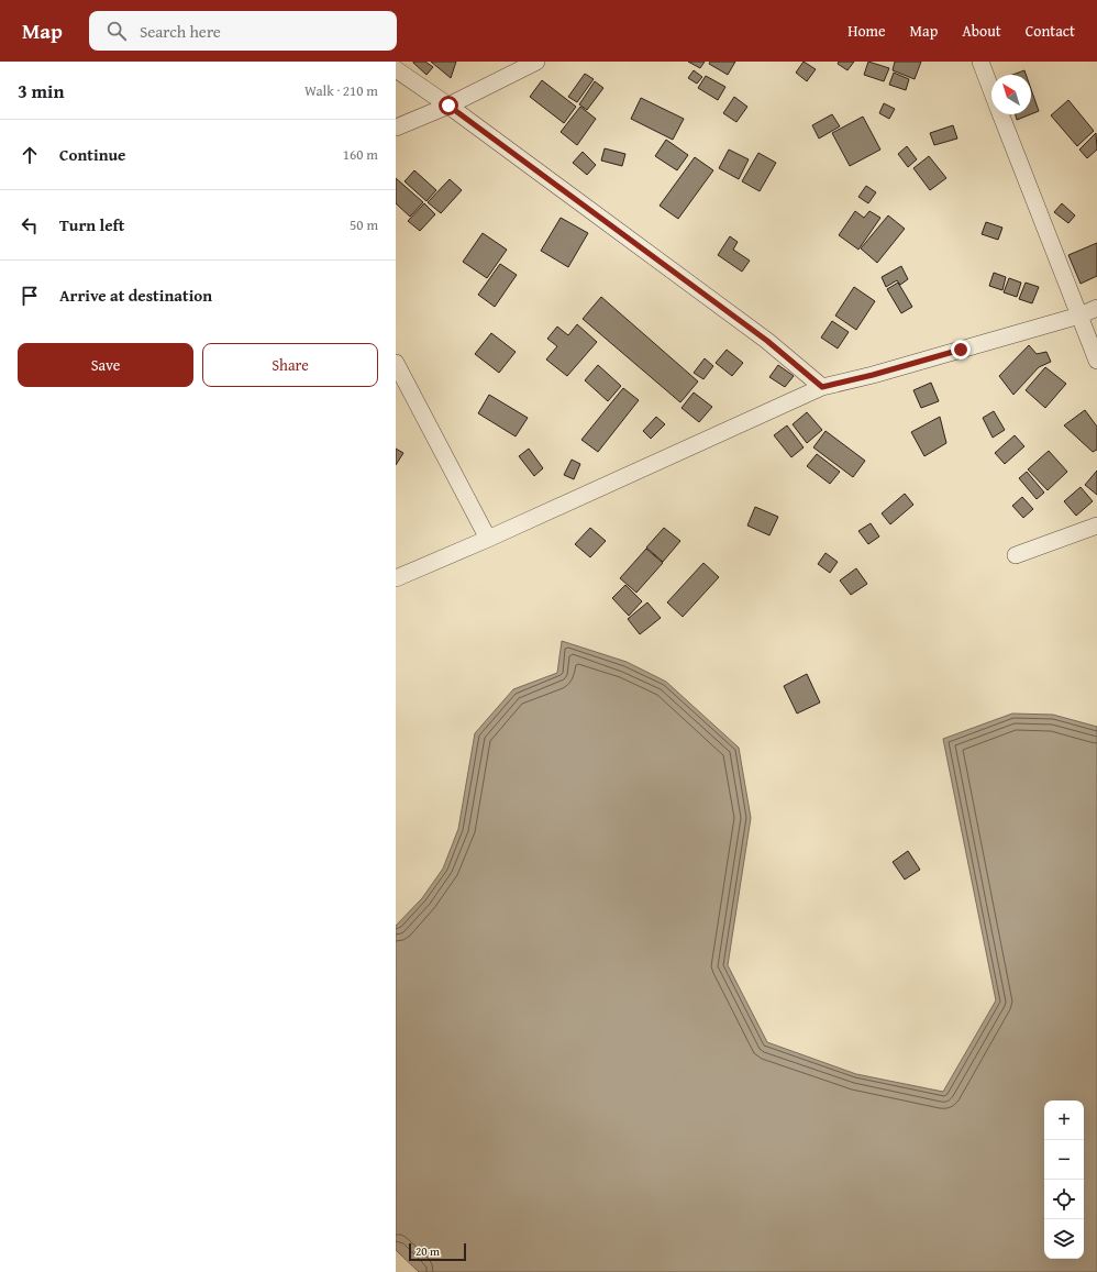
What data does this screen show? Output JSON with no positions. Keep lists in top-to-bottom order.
{
  "scale_bar": "20 m",
  "north": "top left",
  "page": {
    "header": "Map",
    "search": "Search here",
    "nav": [
      "Home",
      "Map",
      "About",
      "Contact"
    ],
    "heading": ["3 min", "Walk · 210 m"],
    "list": [
      ["Continue", "160 m"],
      ["Turn left", "50 m"],
      "Arrive at destination"
    ],
    "buttons": ["Save", "Share"],
    "map_buttons": ["+", "−"],
    "scale": "20 m"
  }
}
